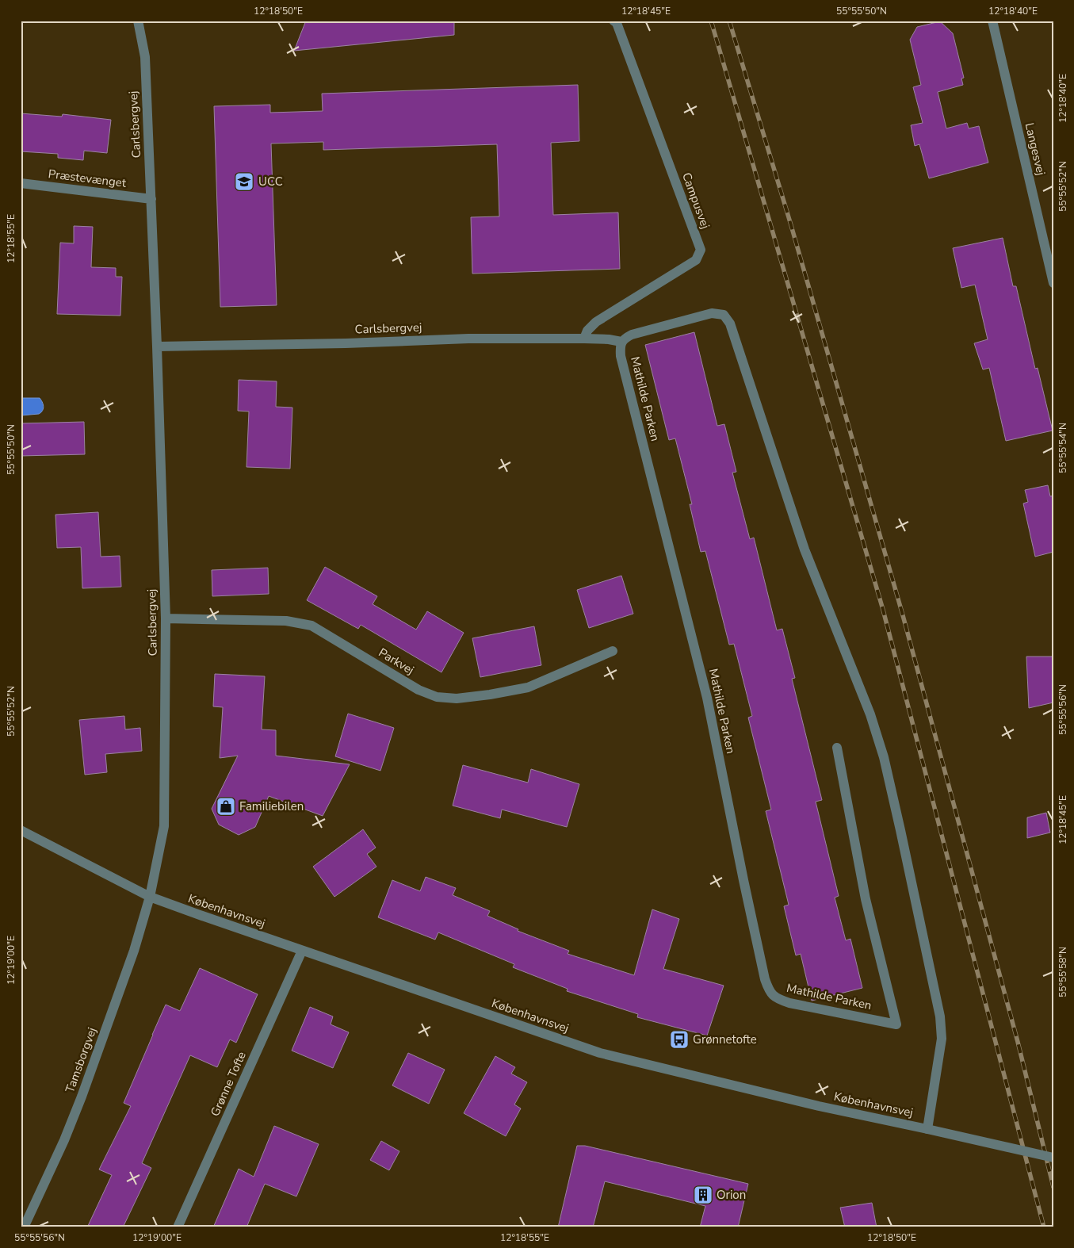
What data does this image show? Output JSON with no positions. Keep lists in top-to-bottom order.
{
  "streets": {
    "street": [
      "Carlsbergvej",
      "Langesvej",
      "Præstevænget",
      "Campusvej",
      "Mathilde Parken",
      "Parkvej",
      "Københavnsvej",
      "Tamsborgvej",
      "Grønne Tofte"
    ]
  },
  "crossings": [
    ["Carlsbergvej", "Præstevænget"],
    ["Carlsbergvej", "Campusvej"],
    ["Carlsbergvej", "Mathilde Parken"],
    ["Carlsbergvej", "Parkvej"],
    ["Carlsbergvej", "Københavnsvej"],
    ["Carlsbergvej", "Tamsborgvej"],
    ["Københavnsvej", "Tamsborgvej"],
    ["Københavnsvej", "Grønne Tofte"]
  ],
  "places": {
    "school or university": ["UCC"],
    "shop": ["Familiebilen"],
    "bus stop": ["Grønnetofte"],
    "building": ["Orion"]
  },
  "coordinates": [
    "12°18'50\"E",
    "12°18'45\"E",
    "55°55'50\"N",
    "12°18'40\"E",
    "55°55'52\"N",
    "12°18'55\"E",
    "55°55'54\"N",
    "55°55'56\"N",
    "12°19'00\"E",
    "55°55'58\"N"
  ]
}
